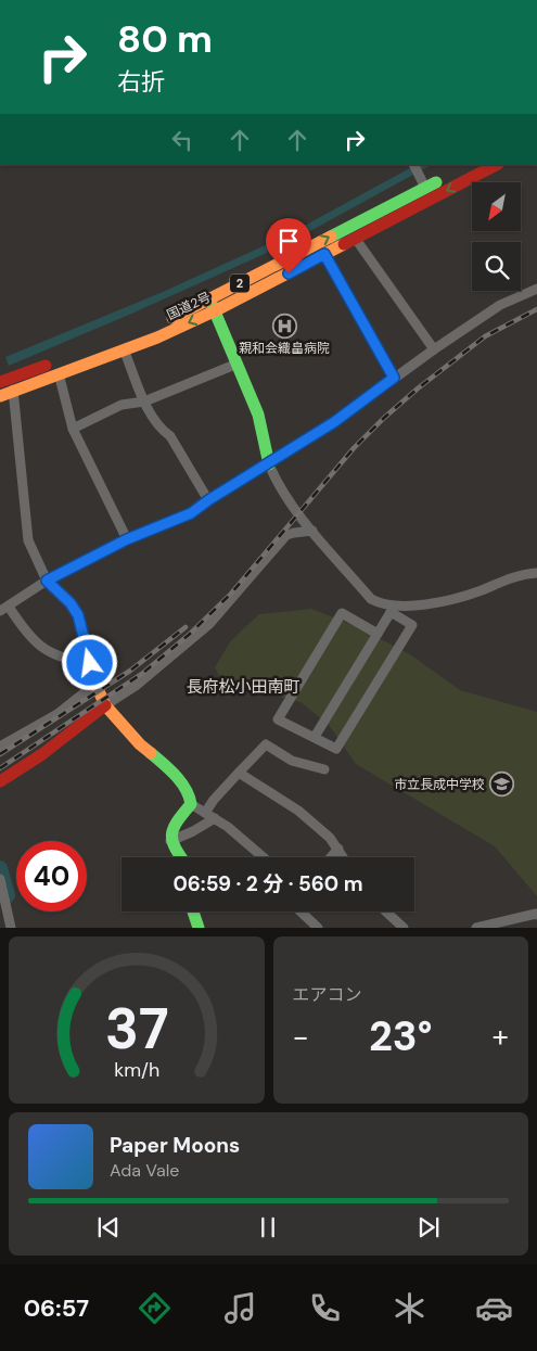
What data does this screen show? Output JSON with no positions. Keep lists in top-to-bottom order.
{
  "streets": {
    "main road": ["2", "国道2号"]
  },
  "districts": ["長府松小田南町"],
  "places": {
    "hospital": ["親和会織畠病院"],
    "school or university": ["市立長成中学校"]
  },
  "north": "bottom left",
  "page": {
    "turn": ["80 m", "右折"],
    "limit": "40",
    "trip": "06:59 · 2 分 · 560 m",
    "tile": "エアコン",
    "heat": ["−", "23°", "+"],
    "song": ["Paper Moons", "Ada Vale"],
    "tabs": "06:57",
    "gauge": ["37", "km/h"]
  }
}
